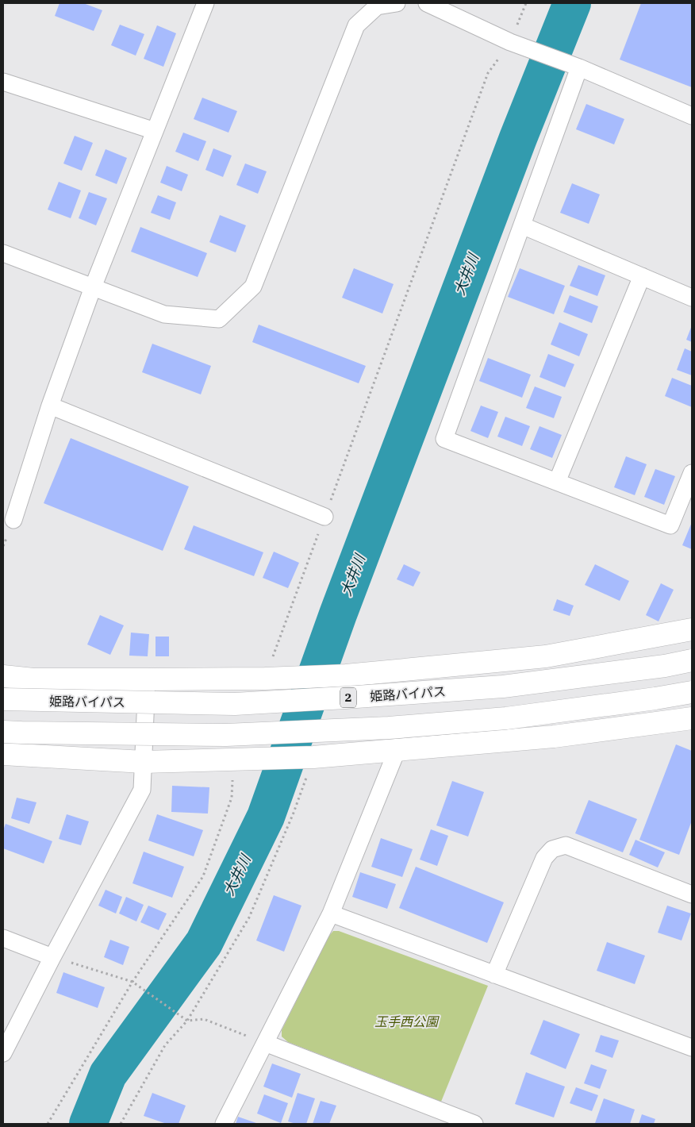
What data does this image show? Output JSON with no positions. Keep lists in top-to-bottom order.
{
  "streets": {
    "main road": ["姫路バイパス", "2"]
  },
  "water": ["大井川"],
  "parks": ["玉手西公園"]
}
